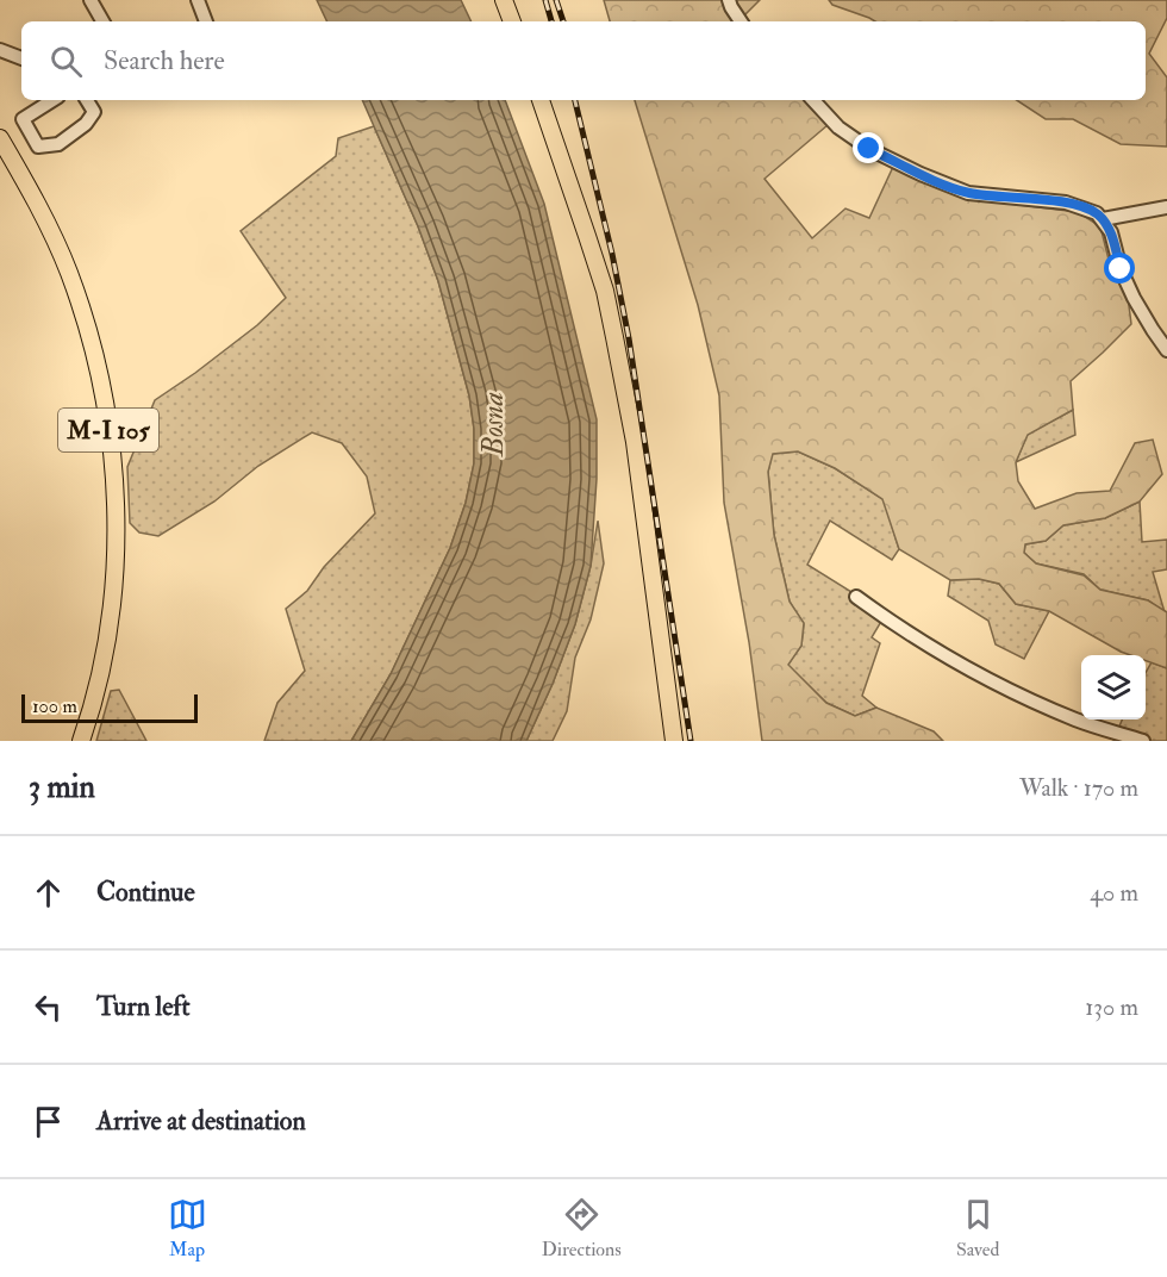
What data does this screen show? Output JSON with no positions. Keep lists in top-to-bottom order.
{
  "streets": {
    "main road": ["M-I 105"]
  },
  "water": ["Bosna"],
  "scale_bar": "100 m",
  "page": {
    "search": "Search here",
    "scale": "100 m",
    "heading": ["3 min", "Walk · 170 m"],
    "list": [
      ["Continue", "40 m"],
      ["Turn left", "130 m"],
      "Arrive at destination"
    ],
    "nav": ["Map", "Directions", "Saved"]
  }
}
